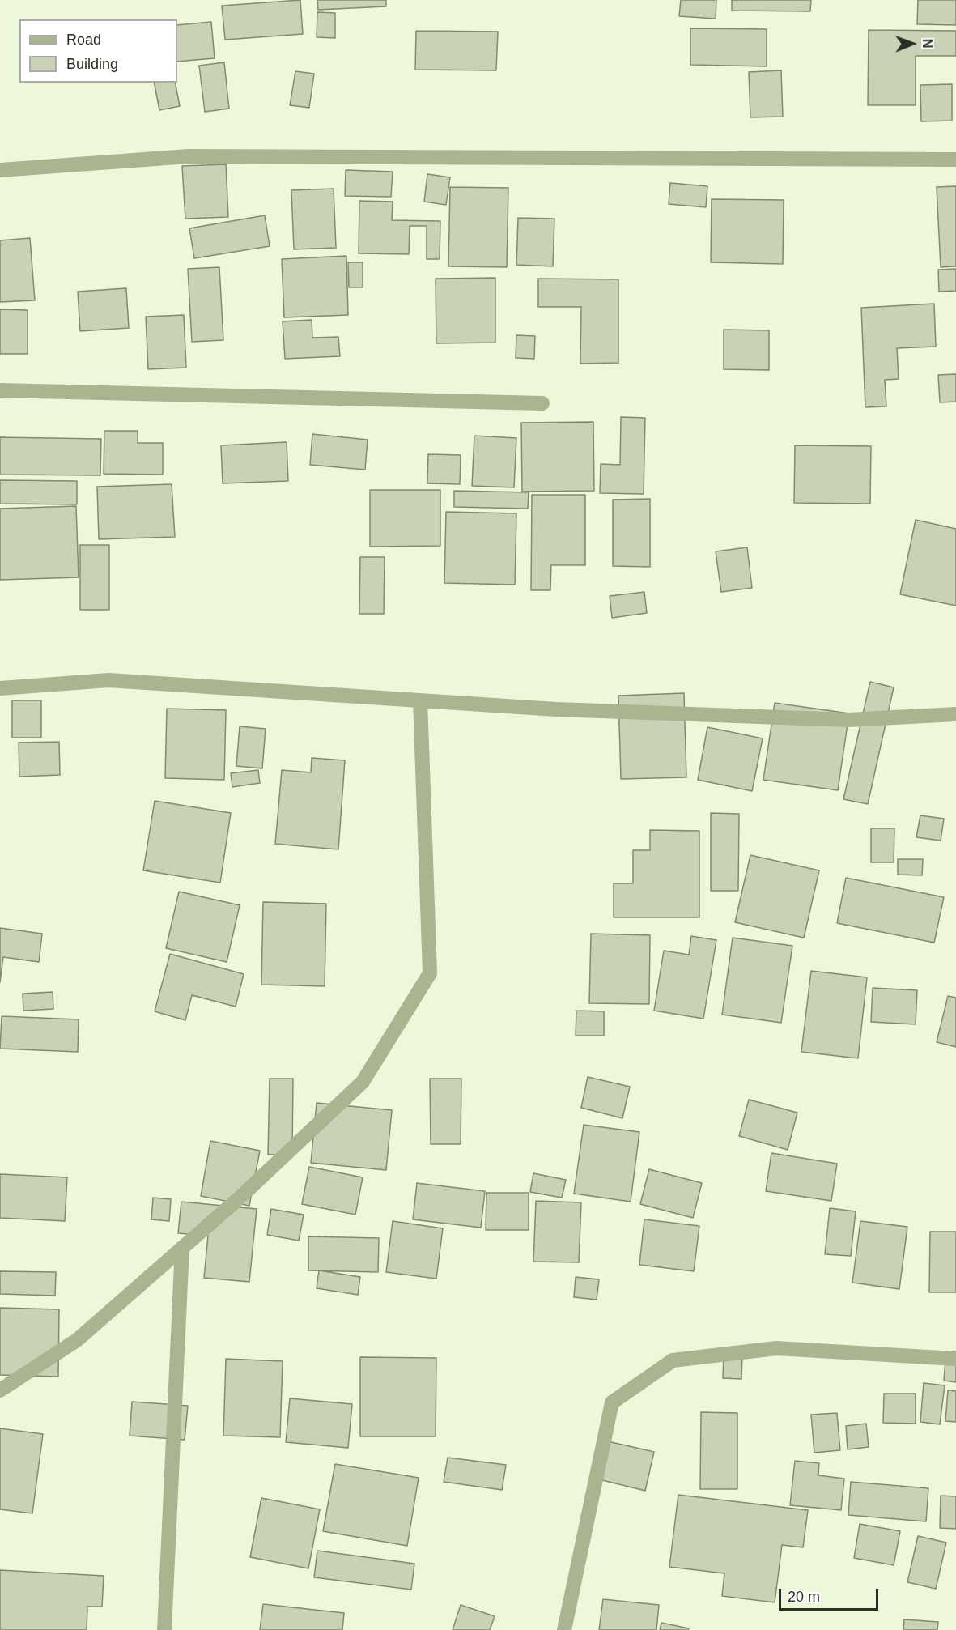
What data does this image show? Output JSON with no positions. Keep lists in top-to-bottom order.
{
  "legend": ["Road", "Building"],
  "scale_bar": "20 m",
  "north": "right"
}
